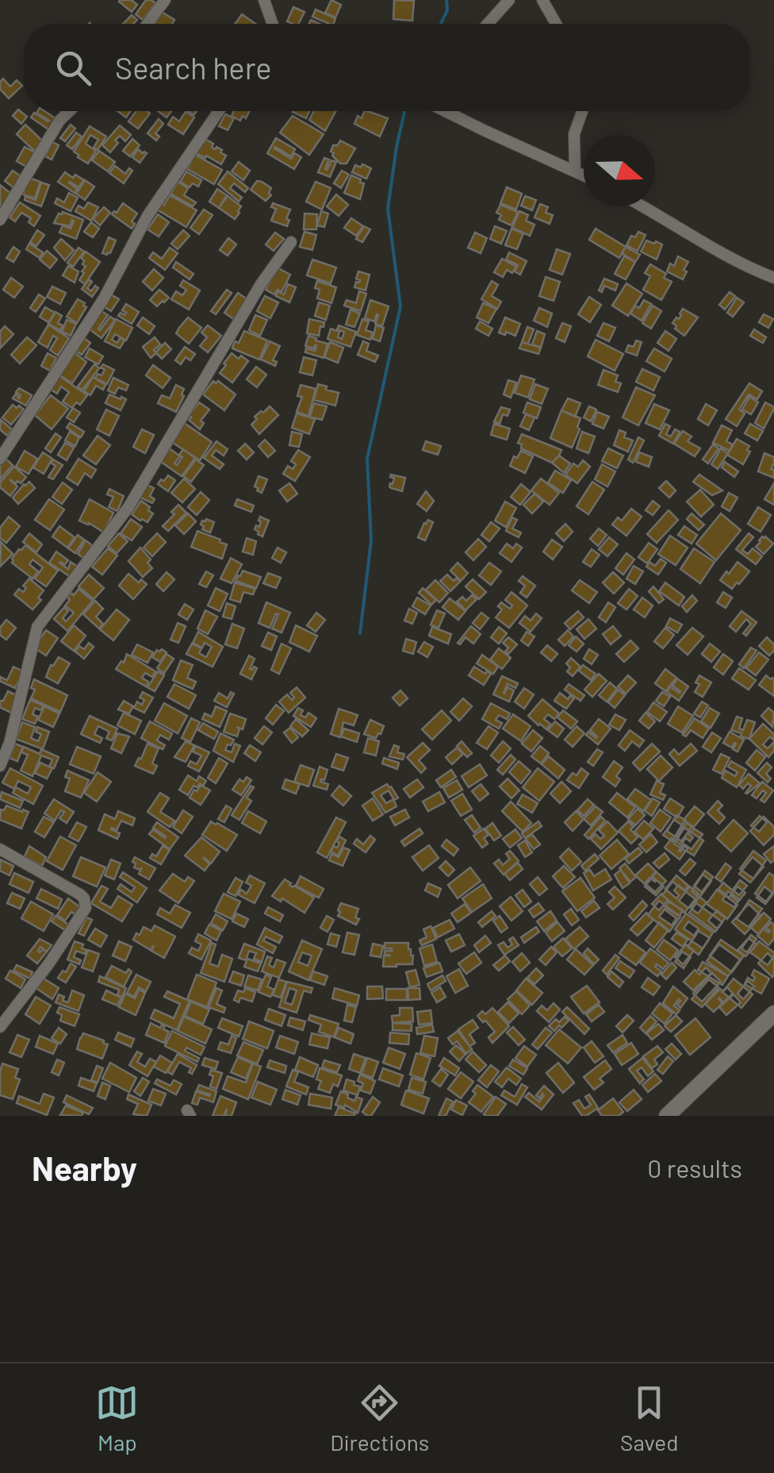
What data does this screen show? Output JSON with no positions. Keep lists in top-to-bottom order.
{
  "north": "right",
  "page": {
    "search": "Search here",
    "heading": ["Nearby", "0 results"],
    "nav": ["Map", "Directions", "Saved"]
  }
}
